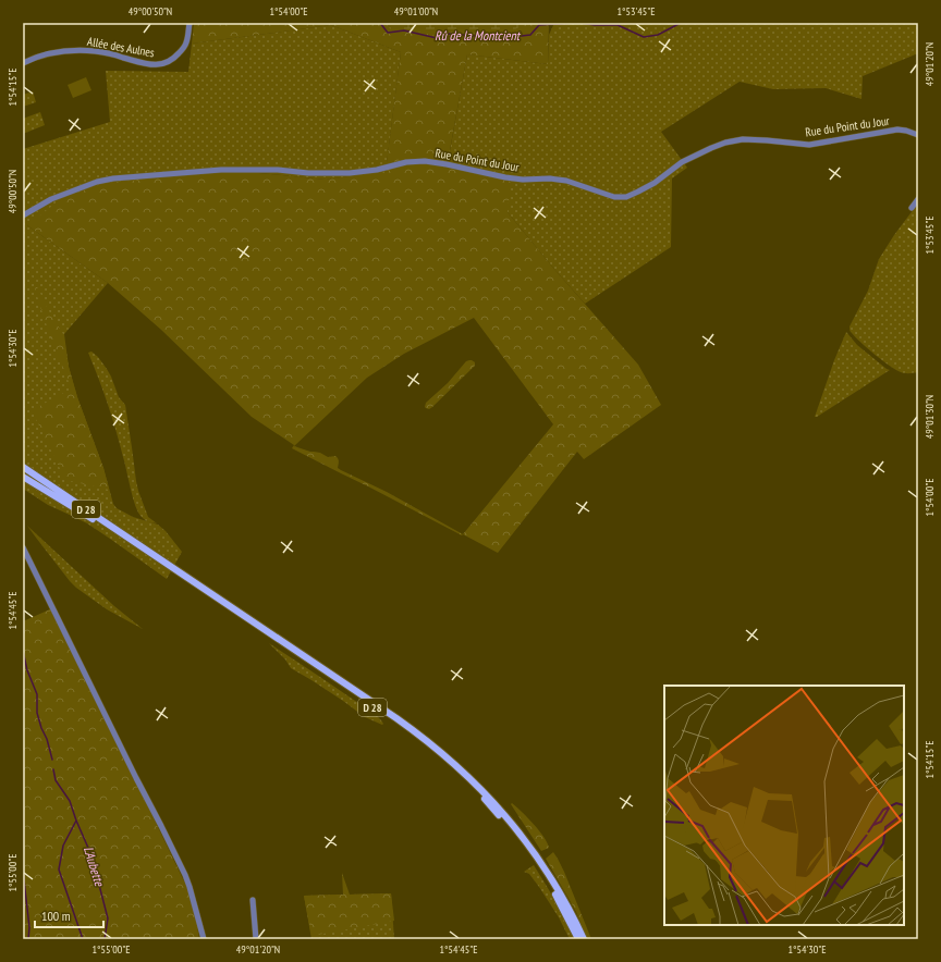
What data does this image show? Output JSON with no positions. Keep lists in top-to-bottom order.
{
  "streets": {
    "main road": ["D 28"],
    "street": ["Allée des Aulnes", "Rue du Point du Jour"]
  },
  "water": ["Rû de la Montcient", "L'Aubette"],
  "scale_bar": "100 m",
  "coordinates": [
    "49°00'50\"N",
    "1°54'00\"E",
    "49°01'00\"N",
    "1°53'45\"E",
    "49°01'20\"N",
    "1°54'15\"E",
    "1°54'30\"E",
    "49°01'30\"N",
    "1°54'45\"E",
    "1°55'00\"E"
  ]
}
